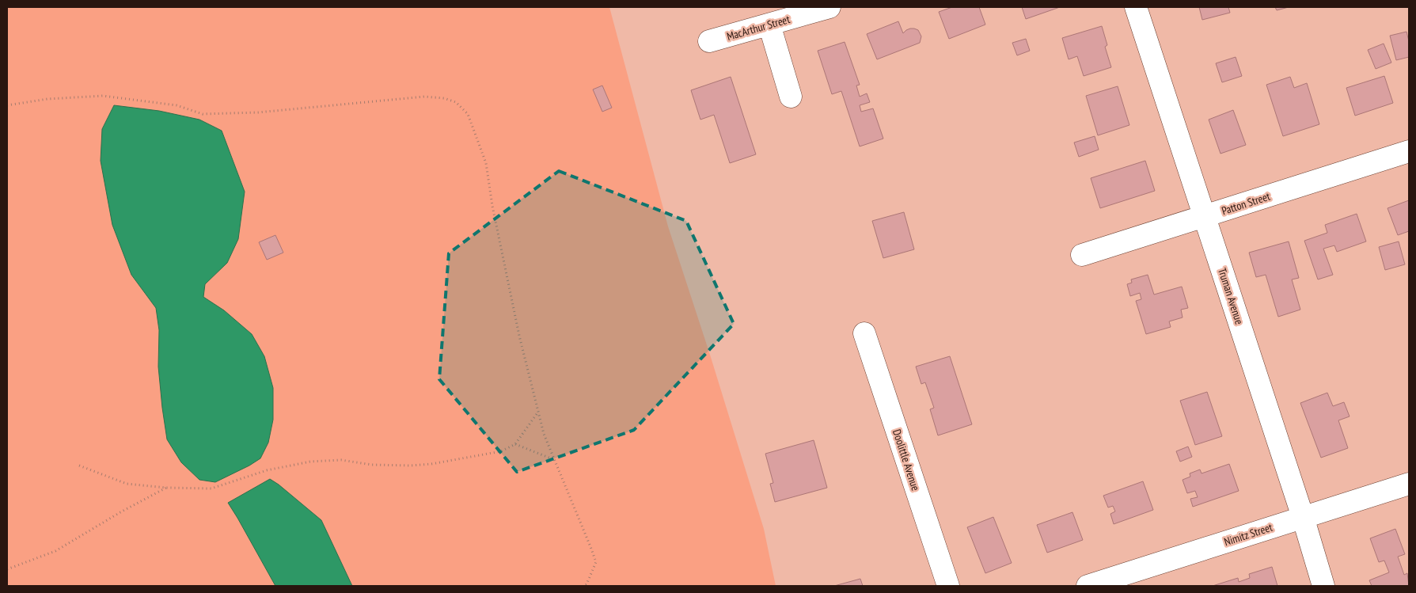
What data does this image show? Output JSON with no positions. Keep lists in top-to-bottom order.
{
  "streets": {
    "street": [
      "MacArthur Street",
      "Patton Street",
      "Truman Avenue",
      "Doolittle Avenue",
      "Nimitz Street"
    ]
  },
  "crossings": [
    ["Patton Street", "Truman Avenue"],
    ["Truman Avenue", "Nimitz Street"]
  ]
}
